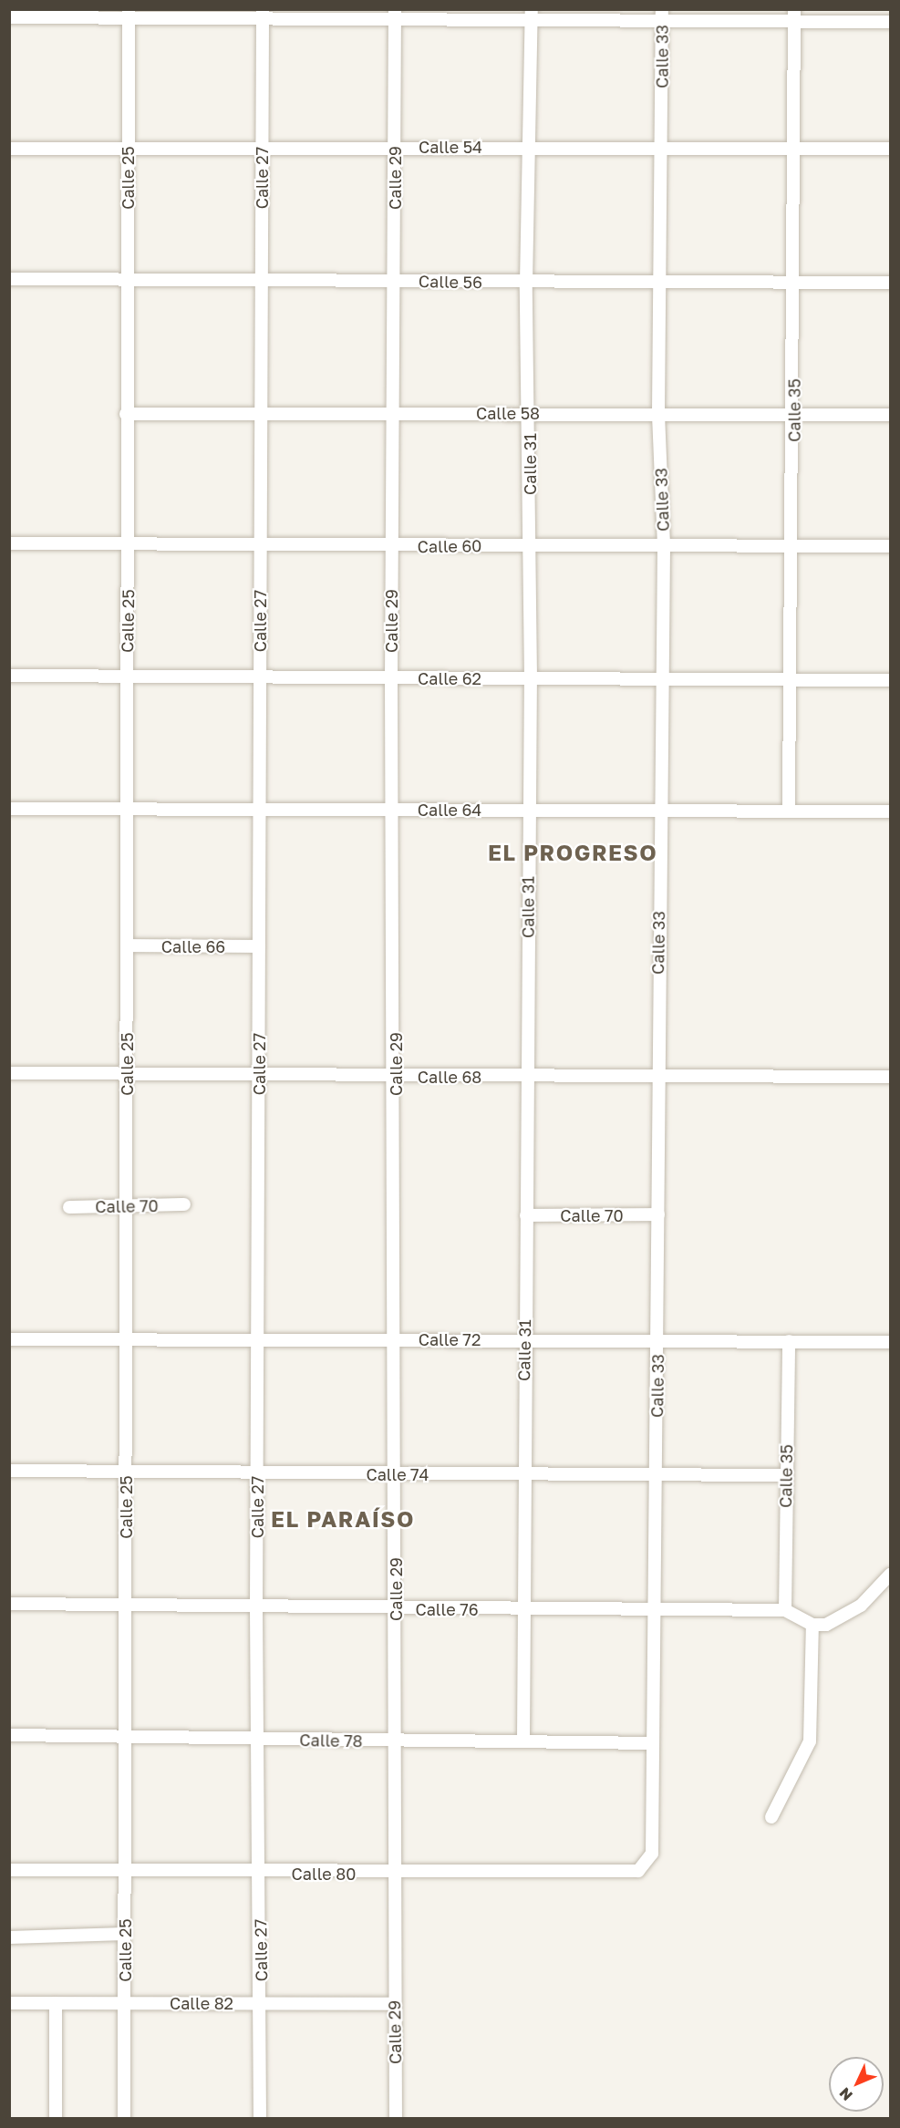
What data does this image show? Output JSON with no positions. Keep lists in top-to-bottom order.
{
  "streets": {
    "street": [
      "Calle 33",
      "Calle 54",
      "Calle 25",
      "Calle 27",
      "Calle 29",
      "Calle 56",
      "Calle 35",
      "Calle 58",
      "Calle 31",
      "Calle 60",
      "Calle 62",
      "Calle 64",
      "Calle 66",
      "Calle 68",
      "Calle 70",
      "Calle 72",
      "Calle 74",
      "Calle 76",
      "Calle 78",
      "Calle 80",
      "Calle 82"
    ]
  },
  "crossings": [
    ["Calle 33", "Calle 54"],
    ["Calle 33", "Calle 56"],
    ["Calle 33", "Calle 58"],
    ["Calle 33", "Calle 60"],
    ["Calle 33", "Calle 62"],
    ["Calle 33", "Calle 64"],
    ["Calle 33", "Calle 68"],
    ["Calle 33", "Calle 70"],
    ["Calle 33", "Calle 72"],
    ["Calle 33", "Calle 74"],
    ["Calle 33", "Calle 76"],
    ["Calle 33", "Calle 78"],
    ["Calle 33", "Calle 80"],
    ["Calle 54", "Calle 25"],
    ["Calle 54", "Calle 27"],
    ["Calle 54", "Calle 29"],
    ["Calle 54", "Calle 35"],
    ["Calle 54", "Calle 31"],
    ["Calle 25", "Calle 56"],
    ["Calle 25", "Calle 58"],
    ["Calle 25", "Calle 60"],
    ["Calle 25", "Calle 62"],
    ["Calle 25", "Calle 64"],
    ["Calle 25", "Calle 66"],
    ["Calle 25", "Calle 68"],
    ["Calle 25", "Calle 70"],
    ["Calle 25", "Calle 72"],
    ["Calle 25", "Calle 74"],
    ["Calle 25", "Calle 76"],
    ["Calle 25", "Calle 78"],
    ["Calle 25", "Calle 80"],
    ["Calle 25", "Calle 82"],
    ["Calle 27", "Calle 56"],
    ["Calle 27", "Calle 58"],
    ["Calle 27", "Calle 60"],
    ["Calle 27", "Calle 62"],
    ["Calle 27", "Calle 64"],
    ["Calle 27", "Calle 66"],
    ["Calle 27", "Calle 68"],
    ["Calle 27", "Calle 72"],
    ["Calle 27", "Calle 74"],
    ["Calle 27", "Calle 76"],
    ["Calle 27", "Calle 78"],
    ["Calle 27", "Calle 80"],
    ["Calle 27", "Calle 82"],
    ["Calle 29", "Calle 56"],
    ["Calle 29", "Calle 58"],
    ["Calle 29", "Calle 60"],
    ["Calle 29", "Calle 62"],
    ["Calle 29", "Calle 64"],
    ["Calle 29", "Calle 68"],
    ["Calle 29", "Calle 72"],
    ["Calle 29", "Calle 74"],
    ["Calle 29", "Calle 76"],
    ["Calle 29", "Calle 78"],
    ["Calle 29", "Calle 80"],
    ["Calle 29", "Calle 82"],
    ["Calle 56", "Calle 35"],
    ["Calle 56", "Calle 31"],
    ["Calle 35", "Calle 58"],
    ["Calle 35", "Calle 60"],
    ["Calle 35", "Calle 62"],
    ["Calle 35", "Calle 64"],
    ["Calle 35", "Calle 72"],
    ["Calle 35", "Calle 74"],
    ["Calle 35", "Calle 76"],
    ["Calle 58", "Calle 31"],
    ["Calle 31", "Calle 60"],
    ["Calle 31", "Calle 62"],
    ["Calle 31", "Calle 64"],
    ["Calle 31", "Calle 68"],
    ["Calle 31", "Calle 70"],
    ["Calle 31", "Calle 72"],
    ["Calle 31", "Calle 74"],
    ["Calle 31", "Calle 76"],
    ["Calle 31", "Calle 78"]
  ],
  "districts": ["EL PROGRESO", "EL PARAÍSO"],
  "north": "bottom left"
}
